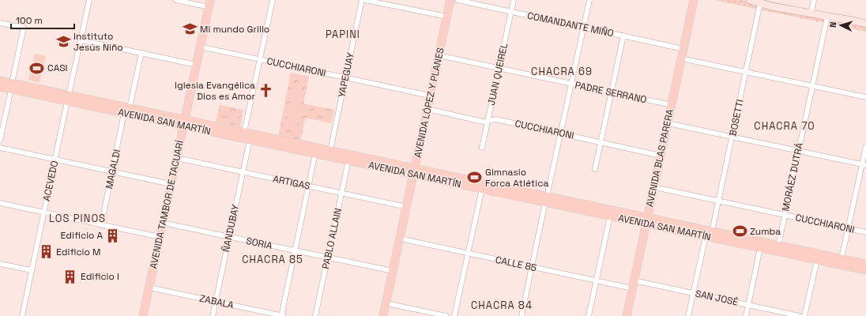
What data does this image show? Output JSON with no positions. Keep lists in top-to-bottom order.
{
  "streets": {
    "main road": [
      "AVENIDA LÓPEZ Y PLANES",
      "AVENIDA SAN MARTÍN",
      "AVENIDA BLAS PARERA",
      "AVENIDA TAMBOR DE TACUARÍ"
    ],
    "street": [
      "COMANDANTE MIÑO",
      "CUCCHIARONI",
      "JUAN QUEIREL",
      "YAPEGUAY",
      "PADRE SERRANO",
      "BOSETTI",
      "MAGALDI",
      "MORÁEZ DUTRÁ",
      "ACEVEDO",
      "ARTIGAS",
      "ÑANDUBAY",
      "PABLO ALLAIN",
      "SORIA",
      "CALLE 85",
      "SAN JOSÉ",
      "ZABALA"
    ]
  },
  "crossings": [
    ["COMANDANTE MIÑO", "JUAN QUEIREL"],
    ["COMANDANTE MIÑO", "AVENIDA BLAS PARERA"],
    ["CUCCHIARONI", "JUAN QUEIREL"],
    ["CUCCHIARONI", "YAPEGUAY"],
    ["CUCCHIARONI", "AVENIDA LÓPEZ Y PLANES"],
    ["CUCCHIARONI", "BOSETTI"],
    ["CUCCHIARONI", "AVENIDA BLAS PARERA"],
    ["CUCCHIARONI", "MORÁEZ DUTRÁ"],
    ["CUCCHIARONI", "AVENIDA TAMBOR DE TACUARÍ"],
    ["JUAN QUEIREL", "PADRE SERRANO"],
    ["YAPEGUAY", "AVENIDA SAN MARTÍN"],
    ["PADRE SERRANO", "AVENIDA LÓPEZ Y PLANES"],
    ["PADRE SERRANO", "AVENIDA BLAS PARERA"],
    ["AVENIDA LÓPEZ Y PLANES", "AVENIDA SAN MARTÍN"],
    ["AVENIDA LÓPEZ Y PLANES", "ARTIGAS"],
    ["AVENIDA LÓPEZ Y PLANES", "SORIA"],
    ["AVENIDA LÓPEZ Y PLANES", "CALLE 85"],
    ["BOSETTI", "AVENIDA SAN MARTÍN"],
    ["BOSETTI", "SAN JOSÉ"],
    ["AVENIDA SAN MARTÍN", "AVENIDA BLAS PARERA"],
    ["AVENIDA SAN MARTÍN", "MAGALDI"],
    ["AVENIDA SAN MARTÍN", "MORÁEZ DUTRÁ"],
    ["AVENIDA SAN MARTÍN", "ACEVEDO"],
    ["AVENIDA SAN MARTÍN", "AVENIDA TAMBOR DE TACUARÍ"],
    ["AVENIDA SAN MARTÍN", "ÑANDUBAY"],
    ["AVENIDA SAN MARTÍN", "PABLO ALLAIN"],
    ["AVENIDA BLAS PARERA", "CALLE 85"],
    ["AVENIDA BLAS PARERA", "SAN JOSÉ"],
    ["ARTIGAS", "AVENIDA TAMBOR DE TACUARÍ"],
    ["ARTIGAS", "ÑANDUBAY"],
    ["ARTIGAS", "PABLO ALLAIN"],
    ["AVENIDA TAMBOR DE TACUARÍ", "SORIA"],
    ["AVENIDA TAMBOR DE TACUARÍ", "ZABALA"],
    ["ÑANDUBAY", "SORIA"],
    ["ÑANDUBAY", "ZABALA"],
    ["PABLO ALLAIN", "SORIA"]
  ],
  "districts": [
    "PAPINI",
    "CHACRA 69",
    "CHACRA 70",
    "LOS PINOS",
    "CHACRA 85",
    "CHACRA 84"
  ],
  "places": {
    "school or university": ["Mi mundo Grillo", "Instituto Jesús Niño"],
    "sports": ["CASI", "Gimnasio Forca Atlética", "Zumba"],
    "church": ["Iglesia Evangélica Dios es Amor"],
    "building": ["Edificio A", "Edificio M", "Edificio I"]
  },
  "scale_bar": "100 m",
  "north": "left"
}
